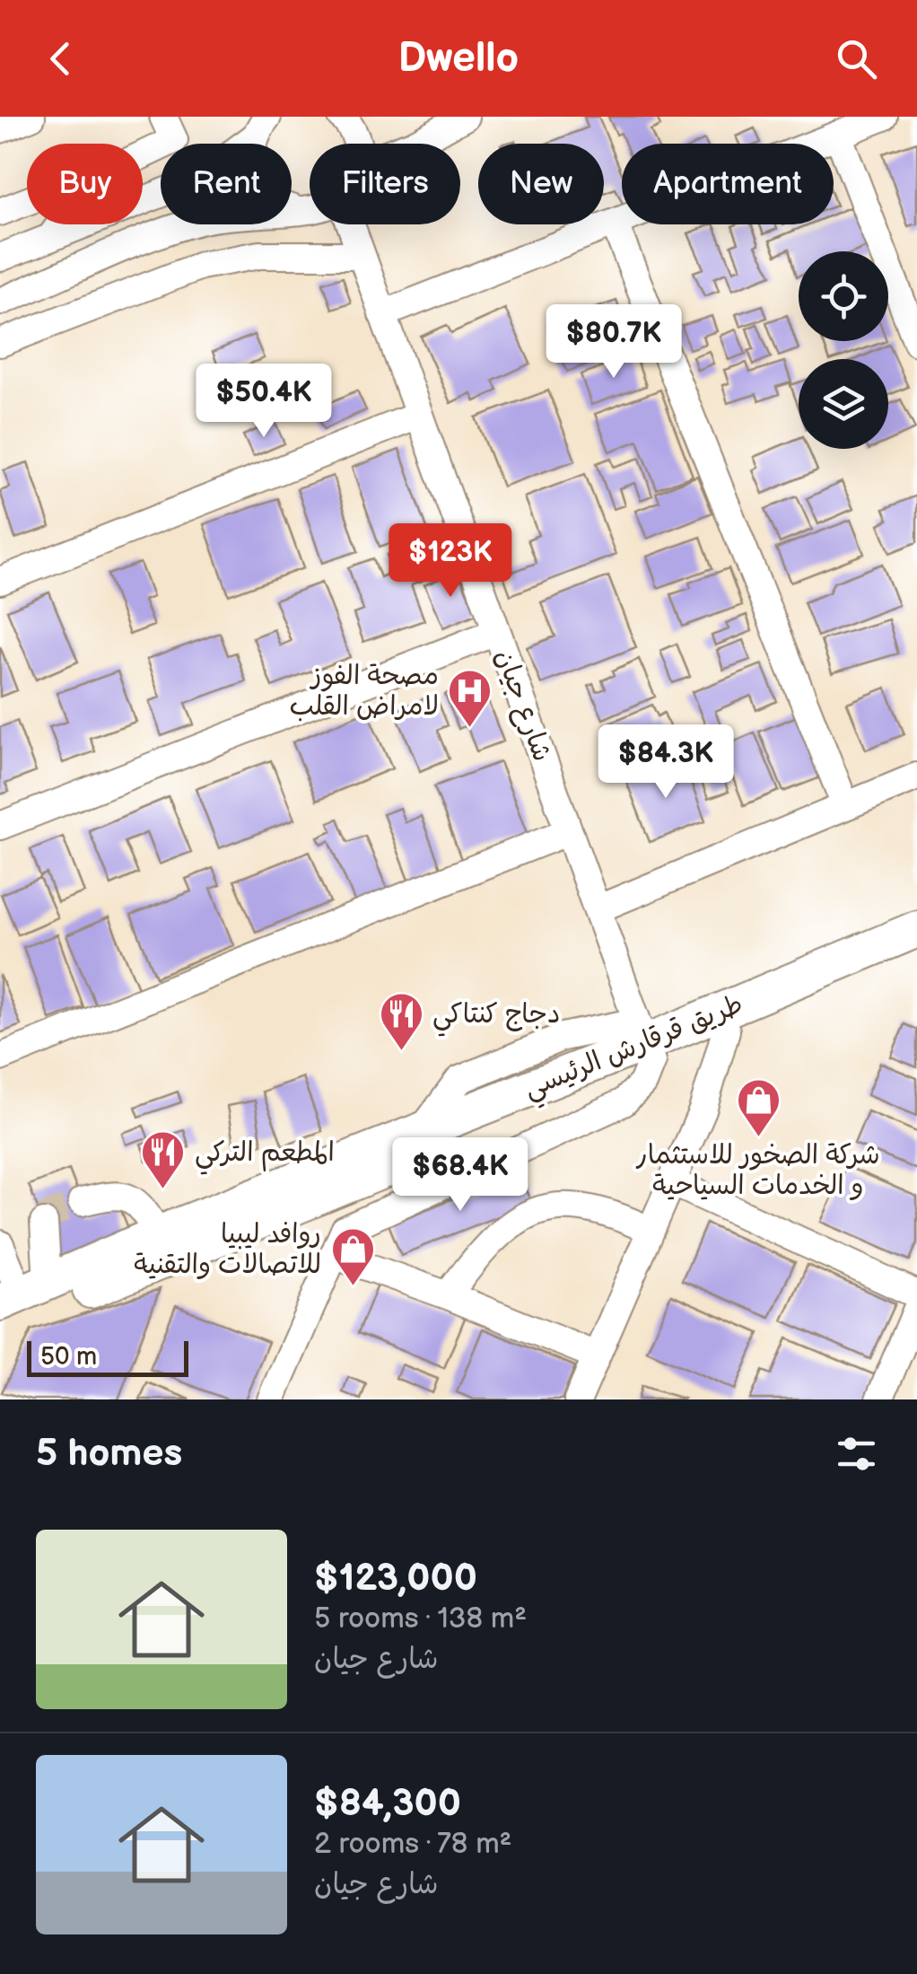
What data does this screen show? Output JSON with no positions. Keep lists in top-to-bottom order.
{
  "streets": {
    "main road": ["طريق قرقارش الرئيسي"],
    "street": ["شارع جيان"]
  },
  "crossings": [
    ["شارع جيان", "طريق قرقارش الرئيسي"]
  ],
  "places": {
    "hospital": ["مصحة الفوز لامراض القلب"],
    "restaurant": ["دجاج كنتاكي", "المطعم التركي"],
    "shop": ["شركة الصخور للاستثمار و الخدمات السياحية", "روافد ليبيا للاتصالات والتقنية"]
  },
  "scale_bar": "50 m",
  "page": {
    "header": "Dwello",
    "chip": [
      "Buy",
      "Rent",
      "Filters",
      "New",
      "Apartment"
    ],
    "price": [
      "$80.7K",
      "$50.4K",
      "$123K",
      "$84.3K",
      "$68.4K"
    ],
    "scale": "50 m",
    "heading": "5 homes",
    "list": [
      {
        "name": "$123,000",
        "note": "5 rooms · 138 m² · شارع جيان"
      },
      {
        "name": "$84,300",
        "note": "2 rooms · 78 m² · شارع جيان"
      }
    ]
  }
}
